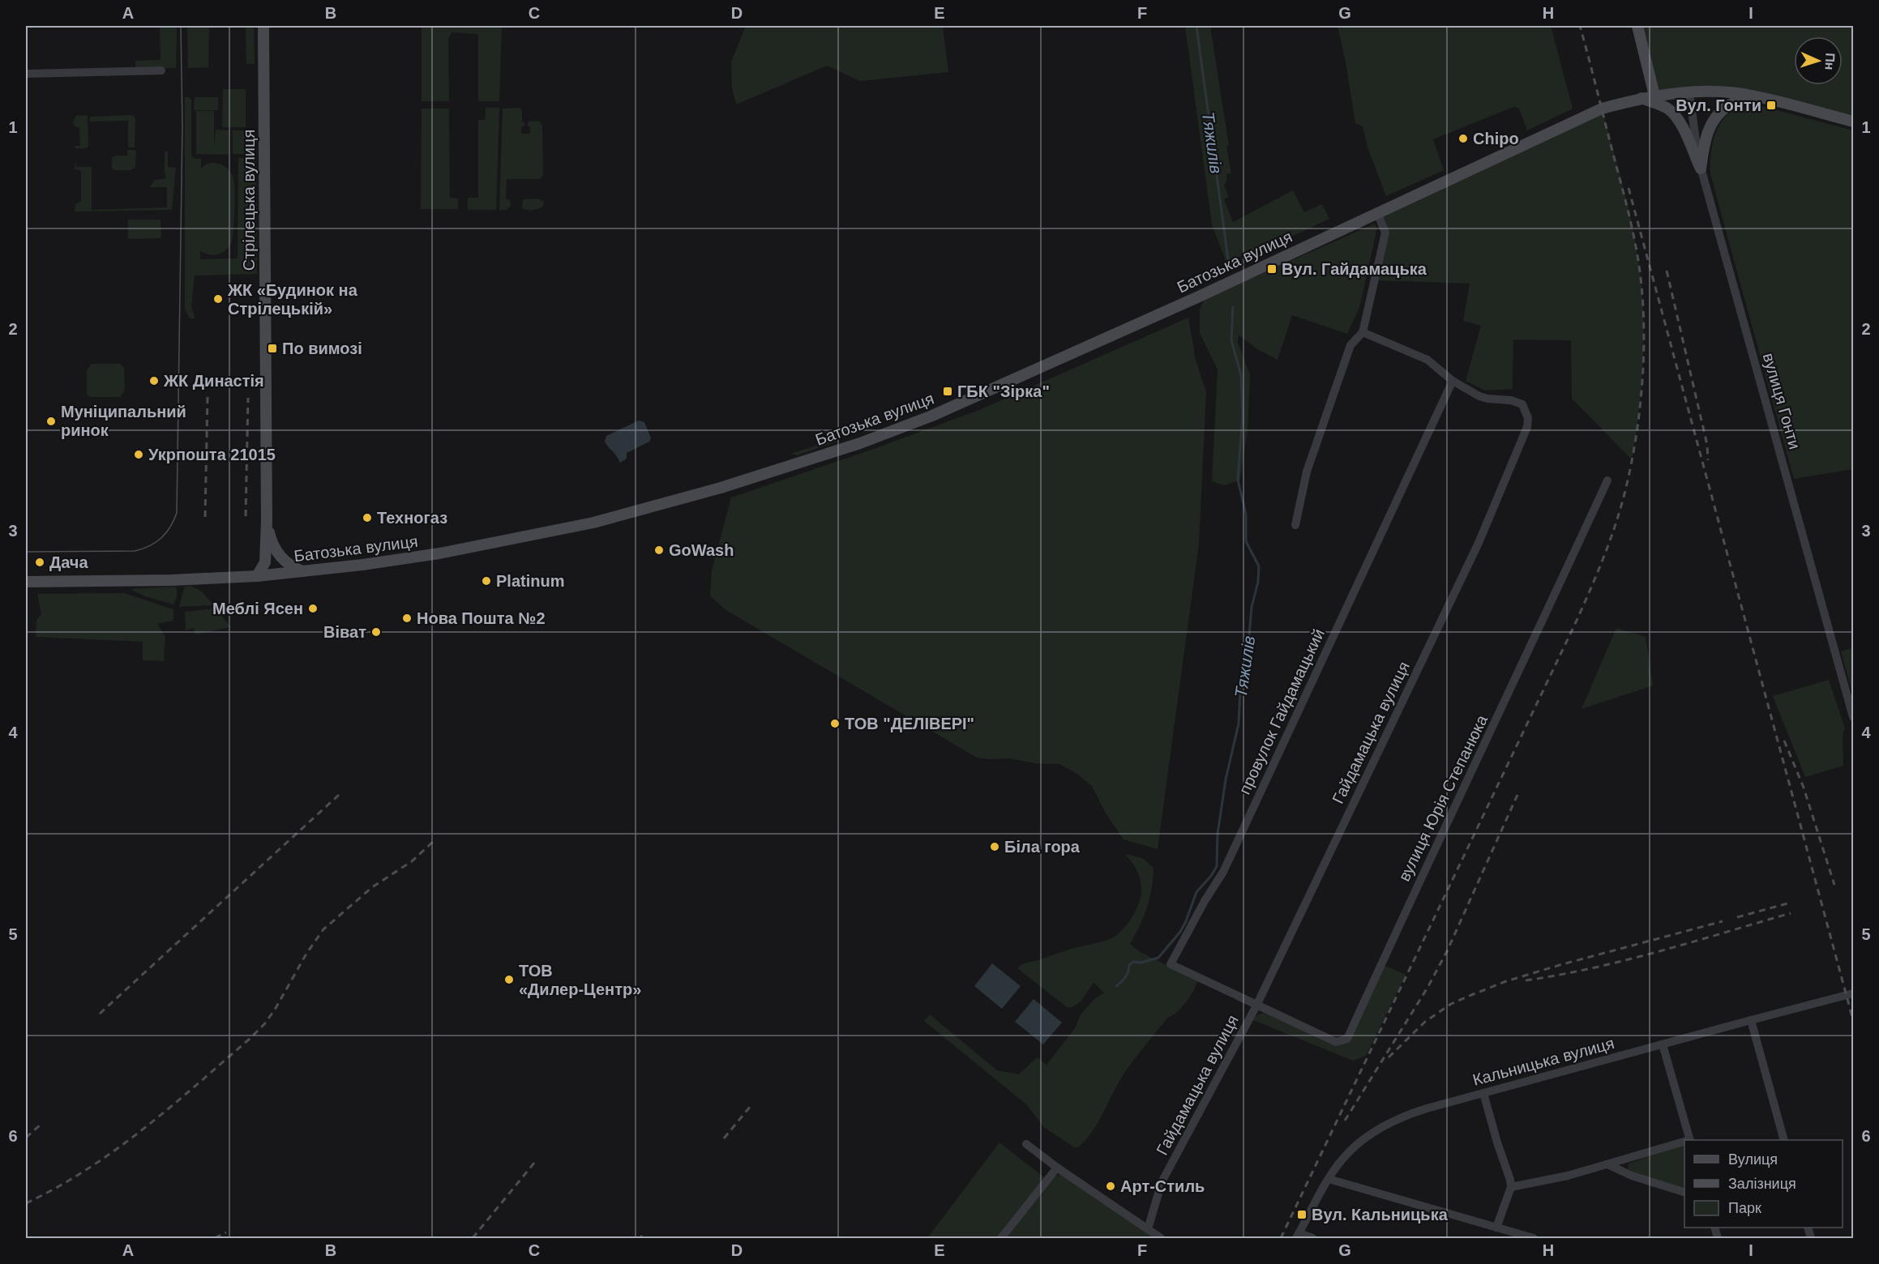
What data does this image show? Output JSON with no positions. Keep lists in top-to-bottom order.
{
  "streets": {
    "street": [
      "Стрілецька вулиця",
      "Батозька вулиця",
      "вулиця Гонти",
      "провулок Гайдамацький",
      "Гайдамацька вулиця",
      "вулиця Юрія Степанюка",
      "Кальницька вулиця"
    ]
  },
  "crossings": [
    ["Стрілецька вулиця", "Батозька вулиця"],
    ["Батозька вулиця", "вулиця Гонти"],
    ["провулок Гайдамацький", "Гайдамацька вулиця"],
    ["провулок Гайдамацький", "вулиця Юрія Степанюка"],
    ["Гайдамацька вулиця", "вулиця Юрія Степанюка"]
  ],
  "water": ["Тяжилів"],
  "places": {
    "transit": [
      "Вул. Гонти",
      "Вул. Гайдамацька",
      "По вимозі",
      "ГБК \"Зірка\"",
      "Вул. Кальницька"
    ],
    "other": [
      "Chipo",
      "ЖК «Будинок на Стрілецькій»",
      "ЖК Династія",
      "Муніципальний ринок",
      "Укрпошта 21015",
      "Техногаз",
      "GoWash",
      "Дача",
      "Platinum",
      "Меблі Ясен",
      "Нова Пошта №2",
      "Віват",
      "ТОВ \"ДЕЛІВЕРІ\"",
      "Біла гора",
      "ТОВ «Дилер-Центр»",
      "Арт-Стиль"
    ]
  },
  "legend": ["Вулиця", "Залізниця", "Парк"],
  "north": "right",
  "grid": {
    "columns": [
      "A",
      "B",
      "C",
      "D",
      "E",
      "F",
      "G",
      "H",
      "I"
    ],
    "rows": [
      "1",
      "2",
      "3",
      "4",
      "5",
      "6"
    ]
  }
}
